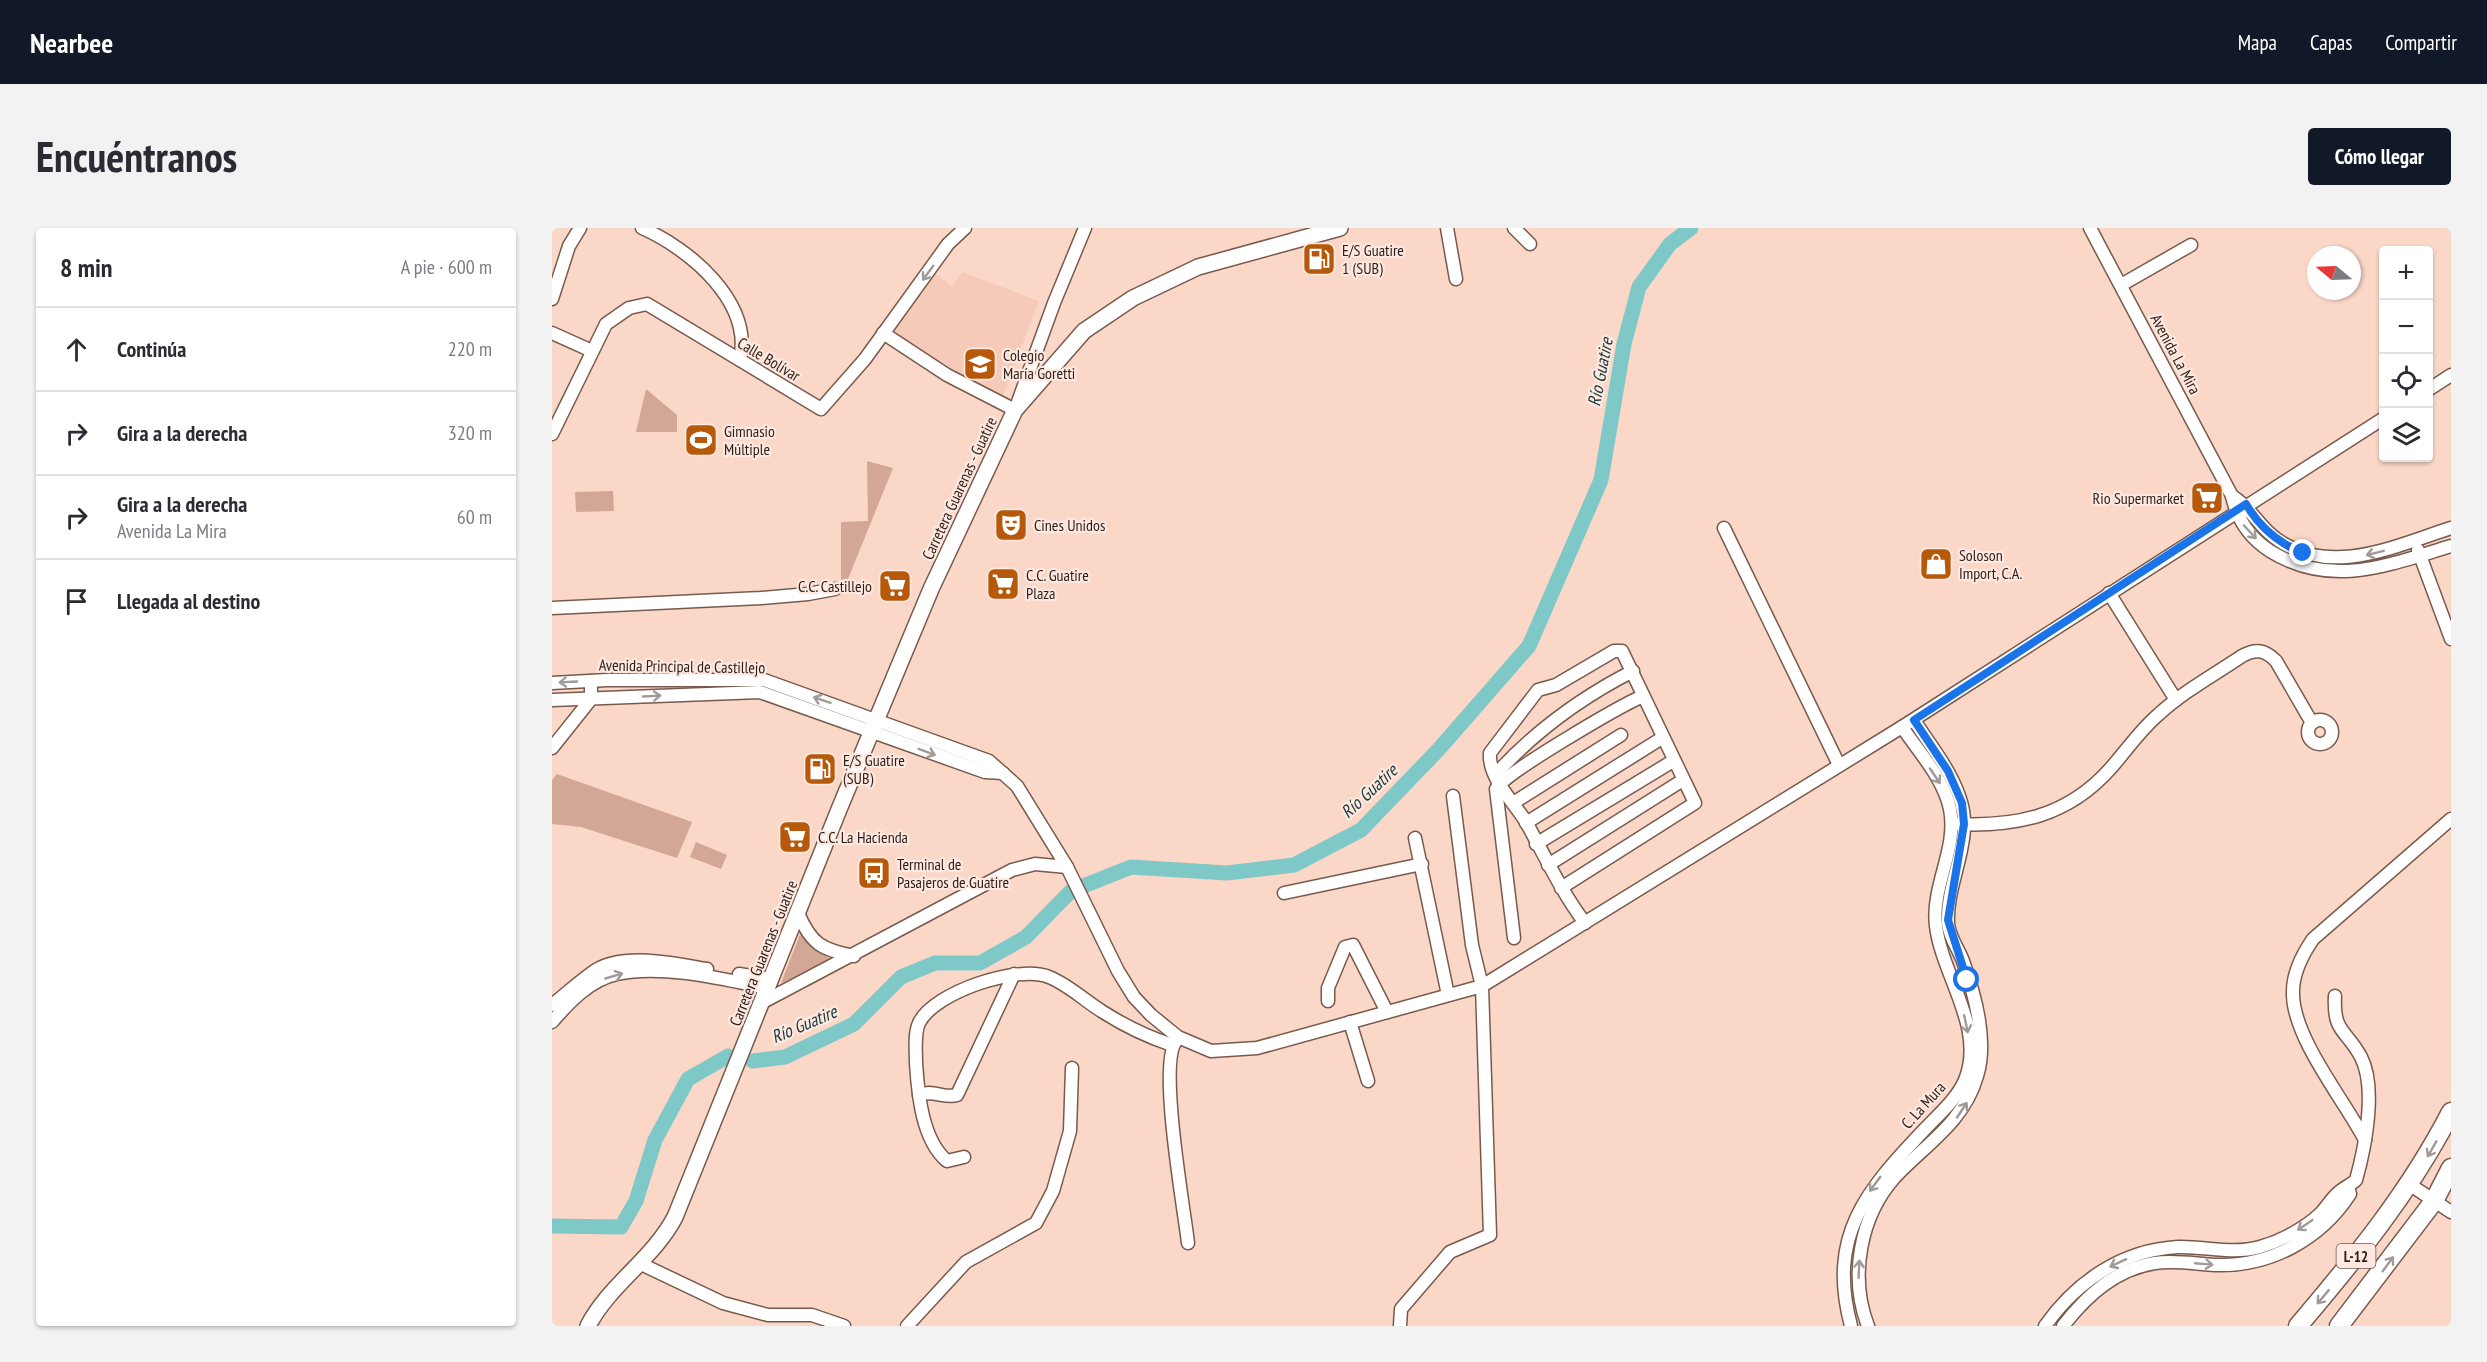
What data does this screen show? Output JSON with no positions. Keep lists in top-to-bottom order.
{
  "streets": {
    "highway": ["L-12"],
    "main road": ["Carretera Guarenas - Guatire"],
    "street": [
      "Avenida La Mira",
      "Calle Bolívar",
      "Avenida Principal de Castillejo",
      "C. La Mura"
    ]
  },
  "crossings": [
    ["Carretera Guarenas - Guatire", "Avenida Principal de Castillejo"]
  ],
  "water": ["Río Guatire"],
  "places": {
    "fuel station": ["E/S Guatire 1 (SUB)", "E/S Guatire (SUB)"],
    "school or university": ["Colegio María Goretti"],
    "sports": ["Gimnasio Múltiple"],
    "supermarket": [
      "Rio Supermarket",
      "C.C. Guatire Plaza",
      "C.C. Castillejo",
      "C.C. La Hacienda"
    ],
    "theatre": ["Cines Unidos"],
    "shop": ["Soloson Import, C.A."],
    "bus stop": ["Terminal de Pasajeros de Guatire"]
  },
  "north": "left",
  "page": {
    "header": "Nearbee",
    "nav": ["Mapa", "Capas", "Compartir"],
    "buttons": "Cómo llegar",
    "title": "Encuéntranos",
    "heading": ["8 min", "A pie · 600 m"],
    "map_buttons": ["+", "−"],
    "list": [
      ["Continúa", "220 m"],
      ["Gira a la derecha", "320 m"],
      ["Gira a la derecha", "Avenida La Mira", "60 m"],
      "Llegada al destino"
    ]
  }
}
